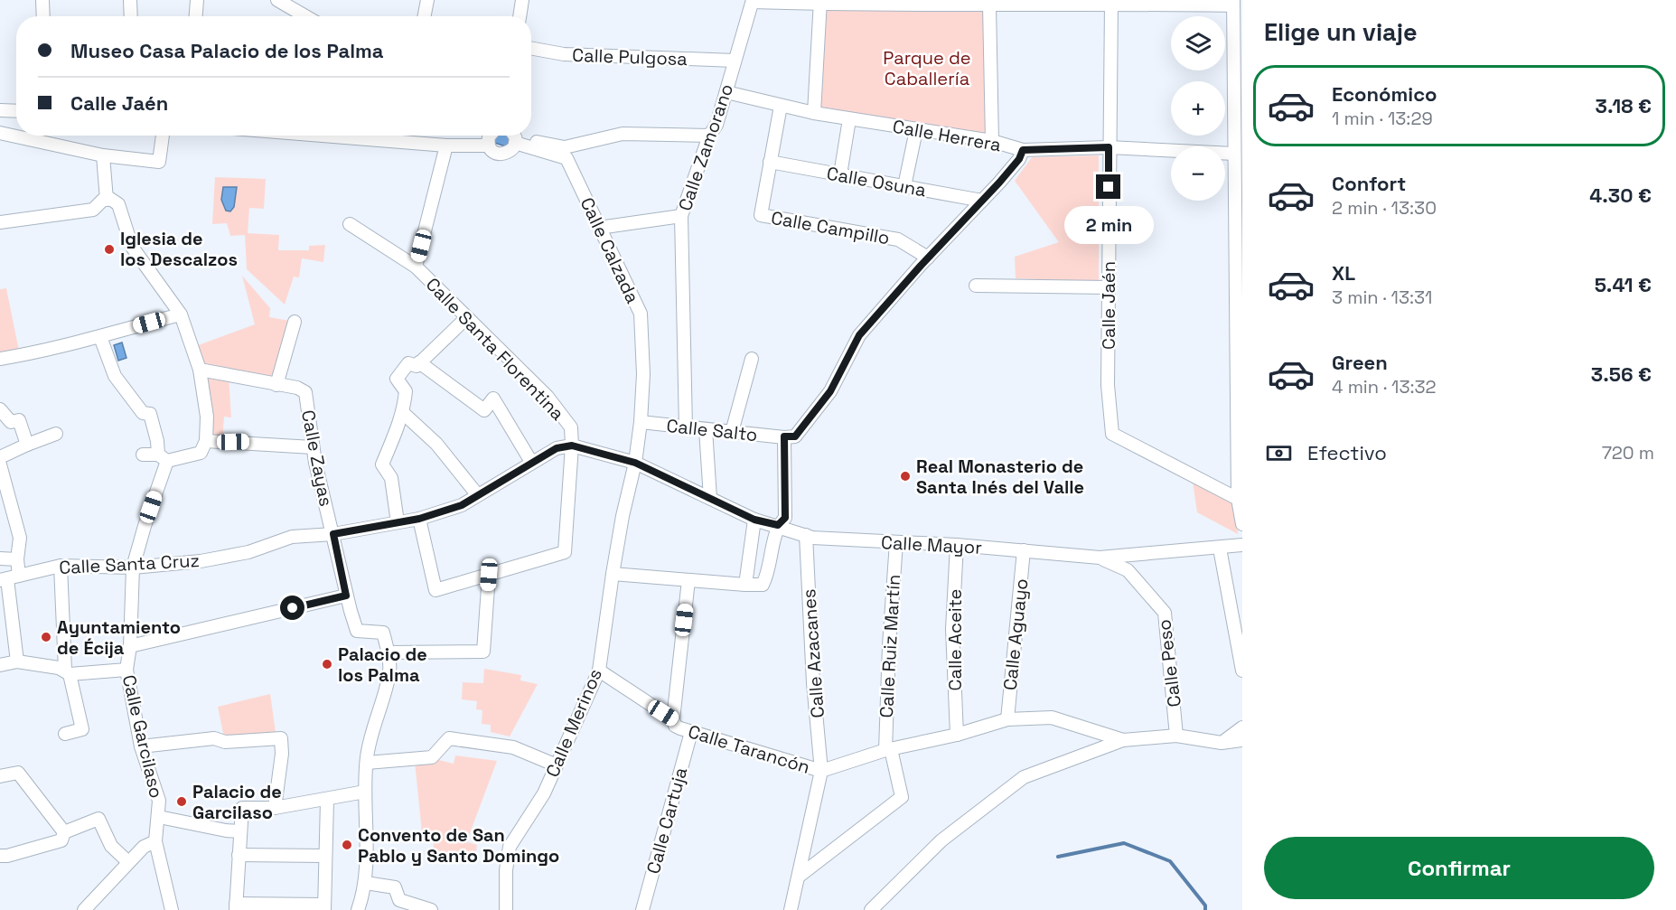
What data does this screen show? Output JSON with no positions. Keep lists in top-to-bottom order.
{
  "streets": {
    "street": [
      "Calle Pulgosa",
      "Calle Herrera",
      "Calle Zamorano",
      "Calle Osuna",
      "Calle Campillo",
      "Calle Calzada",
      "Calle Jaén",
      "Calle Santa Florentina",
      "Calle Salto",
      "Calle Zayas",
      "Calle Mayor",
      "Calle Santa Cruz",
      "Calle Aguayo",
      "Calle Aceite",
      "Calle Ruiz Martín",
      "Calle Azacanes",
      "Calle Peso",
      "Calle Merinos",
      "Calle Garcilaso",
      "Calle Tarancón",
      "Calle Cartuja"
    ]
  },
  "crossings": [
    ["Calle Pulgosa", "Calle Zamorano"],
    ["Calle Herrera", "Calle Zamorano"],
    ["Calle Herrera", "Calle Jaén"],
    ["Calle Zamorano", "Calle Salto"],
    ["Calle Osuna", "Calle Campillo"],
    ["Calle Calzada", "Calle Salto"],
    ["Calle Calzada", "Calle Mayor"],
    ["Calle Calzada", "Calle Merinos"],
    ["Calle Santa Florentina", "Calle Mayor"],
    ["Calle Santa Florentina", "Calle Santa Cruz"],
    ["Calle Zayas", "Calle Santa Cruz"],
    ["Calle Mayor", "Calle Santa Cruz"],
    ["Calle Mayor", "Calle Aguayo"],
    ["Calle Mayor", "Calle Aceite"],
    ["Calle Mayor", "Calle Ruiz Martín"],
    ["Calle Mayor", "Calle Azacanes"],
    ["Calle Mayor", "Calle Peso"],
    ["Calle Mayor", "Calle Merinos"],
    ["Calle Santa Cruz", "Calle Garcilaso"],
    ["Calle Ruiz Martín", "Calle Azacanes"],
    ["Calle Azacanes", "Calle Tarancón"],
    ["Calle Merinos", "Calle Tarancón"],
    ["Calle Tarancón", "Calle Cartuja"]
  ],
  "parks": ["Parque de Caballería"],
  "places": [
    "Iglesia de los Descalzos",
    "Real Monasterio de Santa Inés del Valle",
    "Ayuntamiento de Écija",
    "Palacio de los Palma",
    "Palacio de Garcilaso",
    "Convento de San Pablo y Santo Domingo"
  ],
  "page": {
    "heading": "Elige un viaje",
    "map_buttons": ["+", "−"],
    "banner": ["Museo Casa Palacio de los Palma", "Calle Jaén"],
    "list": [
      {
        "name": "Económico",
        "note": "1 min · 13:29",
        "value": "3.18 €"
      },
      {
        "name": "Confort",
        "note": "2 min · 13:30",
        "value": "4.30 €"
      },
      {
        "name": "XL",
        "note": "3 min · 13:31",
        "value": "5.41 €"
      },
      {
        "name": "Green",
        "note": "4 min · 13:32",
        "value": "3.56 €"
      }
    ],
    "bubble": "2 min",
    "pay": ["Efectivo", "720 m"],
    "buttons": "Confirmar"
  }
}
